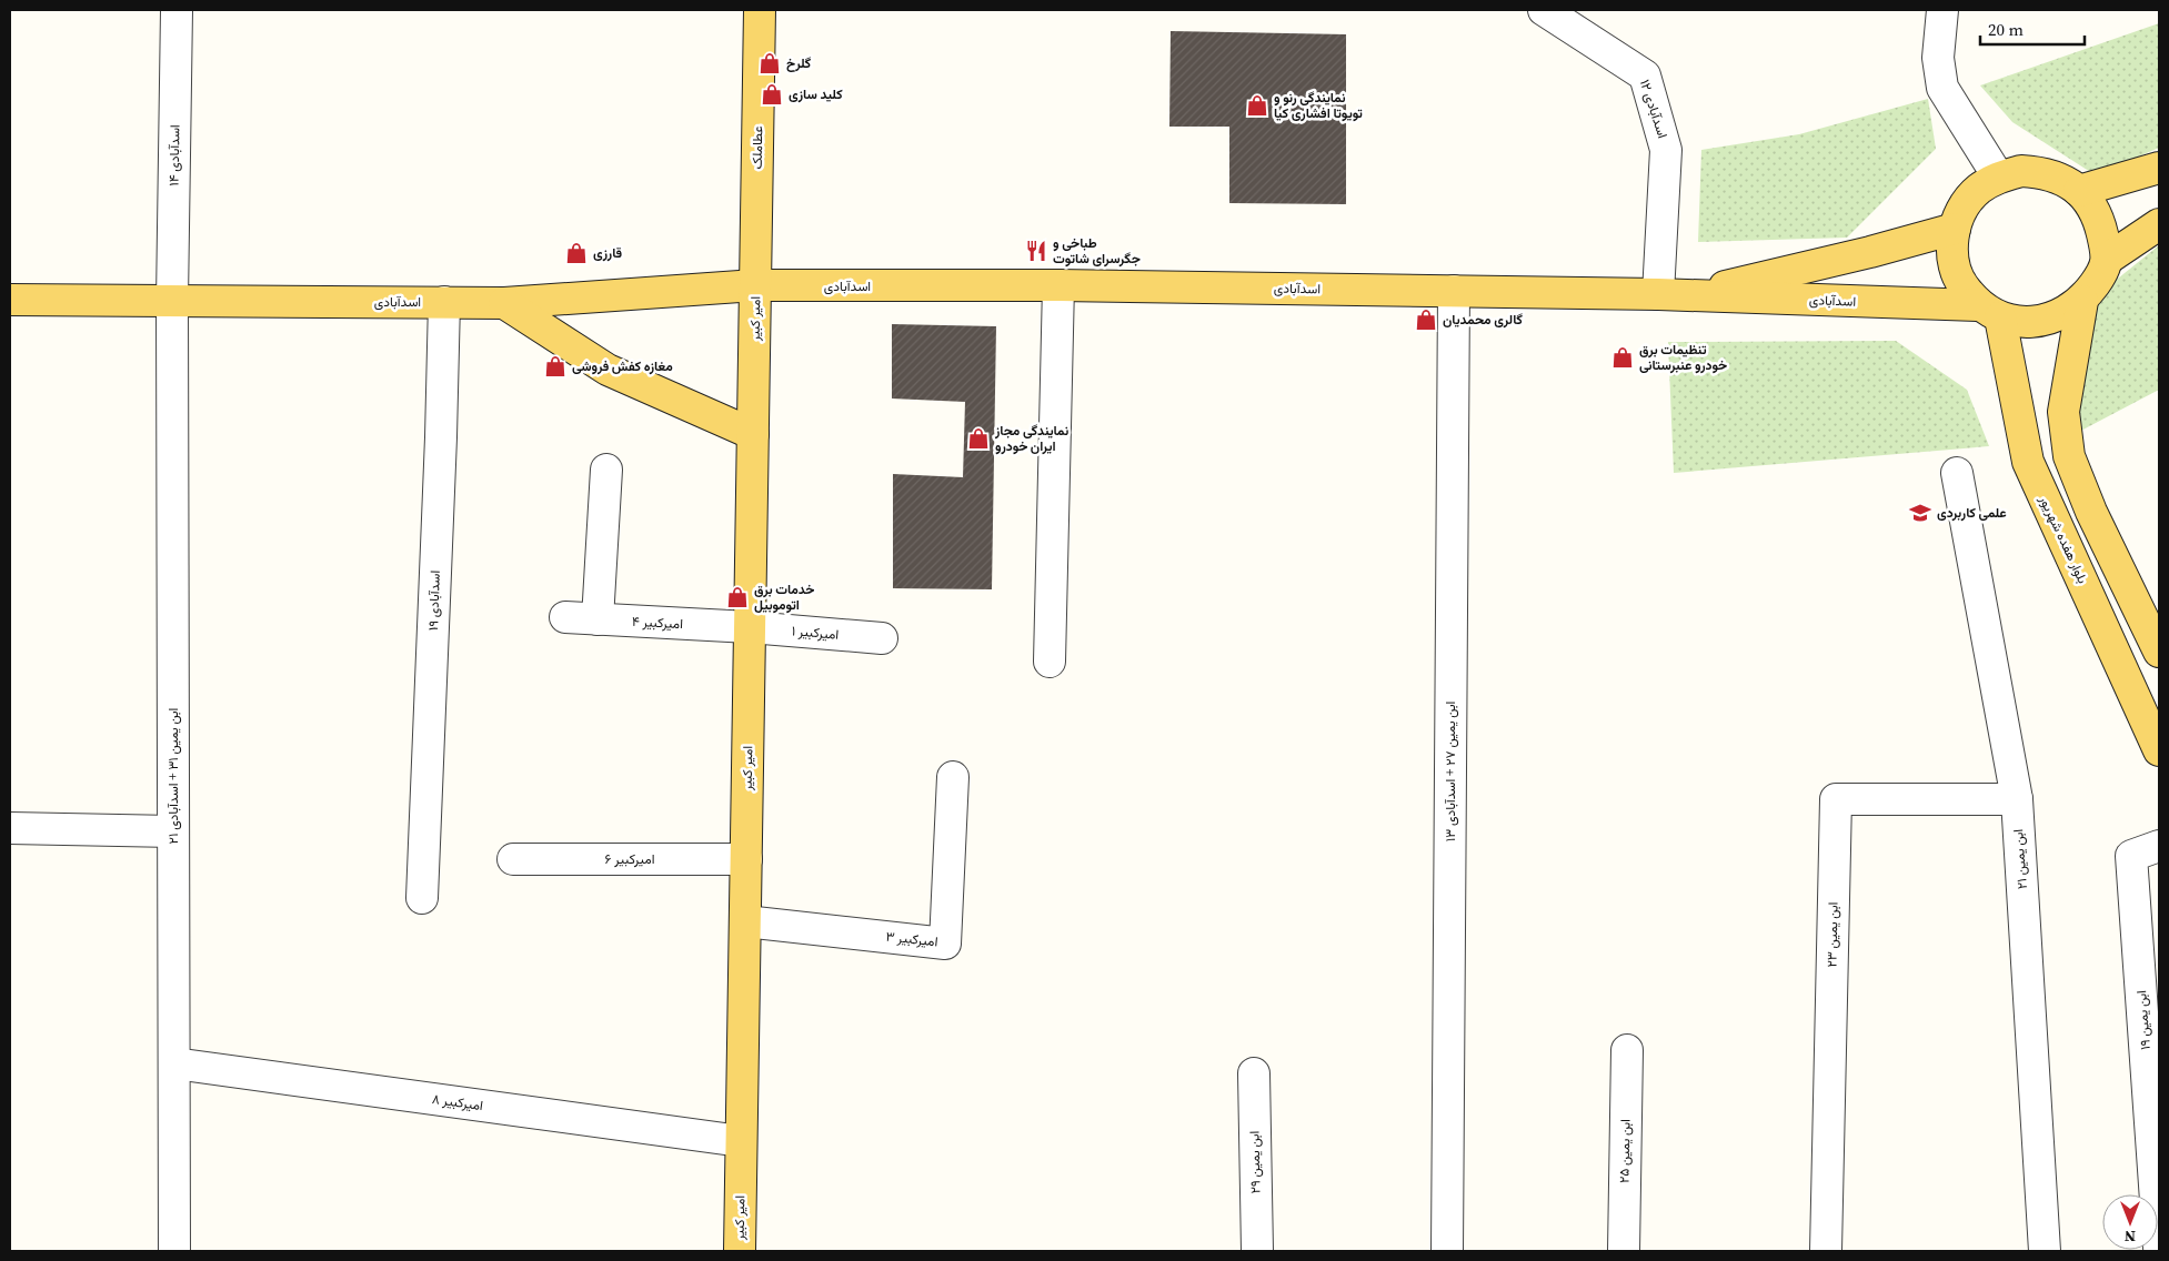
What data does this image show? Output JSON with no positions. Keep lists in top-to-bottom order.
{
  "streets": {
    "main road": [
      "عطاملک",
      "اسدآبادی",
      "امیر کبیر",
      "بلوار هفده شهریور"
    ],
    "street": [
      "اسدآبادی ۱۲",
      "اسدآبادی ۱۴",
      "اسدآبادی ۱۹",
      "امیرکبیر ۴",
      "امیرکبیر ۱",
      "ابن یمین ۲۷ + اسدآبادی ۱۳",
      "ابن یمین ۳۱ + اسدآبادی ۲۱",
      "امیرکبیر ۶",
      "ابن یمین ۲۱",
      "ابن یمین ۲۳",
      "امیرکبیر ۳",
      "ابن یمین ۱۹",
      "امیرکبیر ۸",
      "ابن یمین ۲۵",
      "ابن یمین ۲۹"
    ]
  },
  "crossings": [
    ["اسدآبادی ۱۲", "اسدآبادی"],
    ["عطاملک", "اسدآبادی"],
    ["عطاملک", "امیر کبیر"],
    ["اسدآبادی ۱۴", "اسدآبادی"],
    ["اسدآبادی ۱۴", "ابن یمین ۳۱ + اسدآبادی ۲۱"],
    ["اسدآبادی", "امیر کبیر"],
    ["اسدآبادی", "بلوار هفده شهریور"],
    ["اسدآبادی", "اسدآبادی ۱۹"],
    ["اسدآبادی", "ابن یمین ۲۷ + اسدآبادی ۱۳"],
    ["اسدآبادی", "ابن یمین ۳۱ + اسدآبادی ۲۱"],
    ["امیر کبیر", "امیرکبیر ۴"],
    ["امیر کبیر", "امیرکبیر ۱"],
    ["امیر کبیر", "امیرکبیر ۶"],
    ["امیر کبیر", "امیرکبیر ۳"],
    ["امیر کبیر", "امیرکبیر ۸"],
    ["امیرکبیر ۴", "امیرکبیر ۱"],
    ["ابن یمین ۳۱ + اسدآبادی ۲۱", "امیرکبیر ۸"],
    ["ابن یمین ۲۱", "ابن یمین ۲۳"]
  ],
  "places": {
    "shop": [
      "گلرخ",
      "کلید سازی",
      "نمایندگی رنو و تویوتا افشاری کیا",
      "قارزی",
      "گالری محمدیان",
      "تنظیمات برق خودرو عنبرستانی",
      "مغازه کفش فروشی",
      "نمایندگی مجاز ایران خودرو",
      "خدمات برق اتوموبیل"
    ],
    "restaurant": ["طباخی و جگرسرای شاتوت"],
    "school or university": ["علمی کاربردی"]
  },
  "scale_bar": "20 m",
  "north": "bottom"
}
